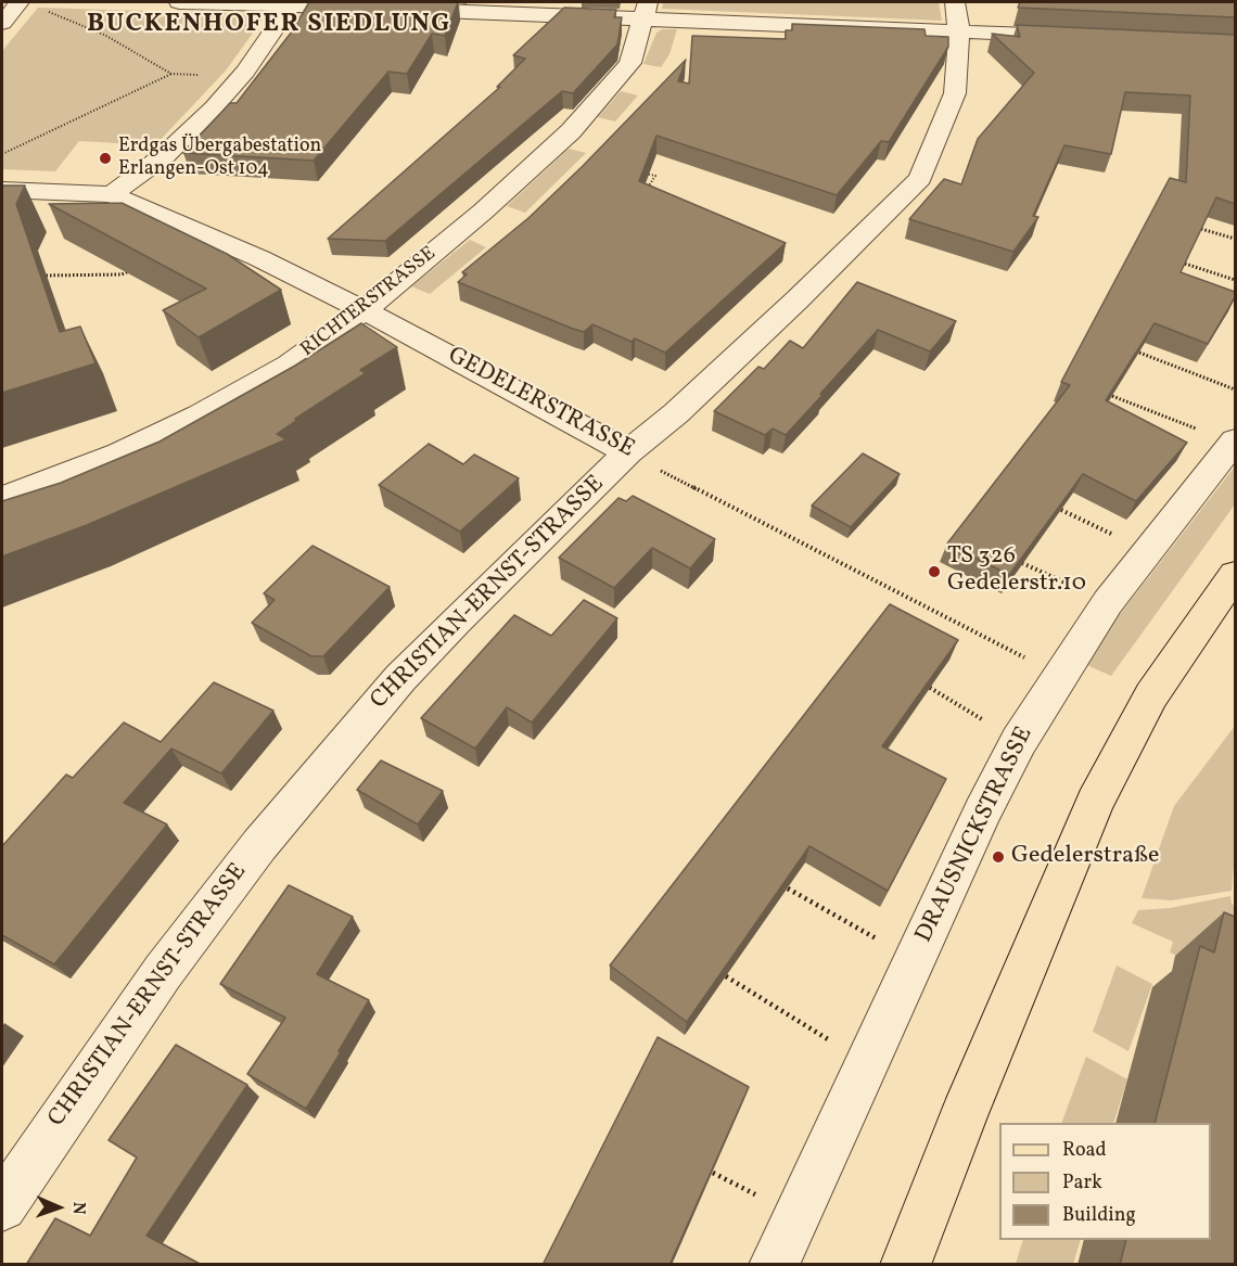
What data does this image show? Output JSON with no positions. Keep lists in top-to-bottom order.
{
  "streets": {
    "street": [
      "RICHTERSTRASSE",
      "GEDELERSTRASSE",
      "CHRISTIAN-ERNST-STRASSE",
      "DRAUSNICKSTRASSE"
    ]
  },
  "crossings": [
    ["RICHTERSTRASSE", "GEDELERSTRASSE"],
    ["GEDELERSTRASSE", "CHRISTIAN-ERNST-STRASSE"],
    ["GEDELERSTRASSE", "DRAUSNICKSTRASSE"]
  ],
  "districts": ["BUCKENHOFER SIEDLUNG"],
  "places": ["Erdgas Übergabestation Erlangen-Ost 104", "TS 326 Gedelerstr.10", "Gedelerstraße"],
  "legend": ["Road", "Park", "Building"],
  "north": "right"
}
